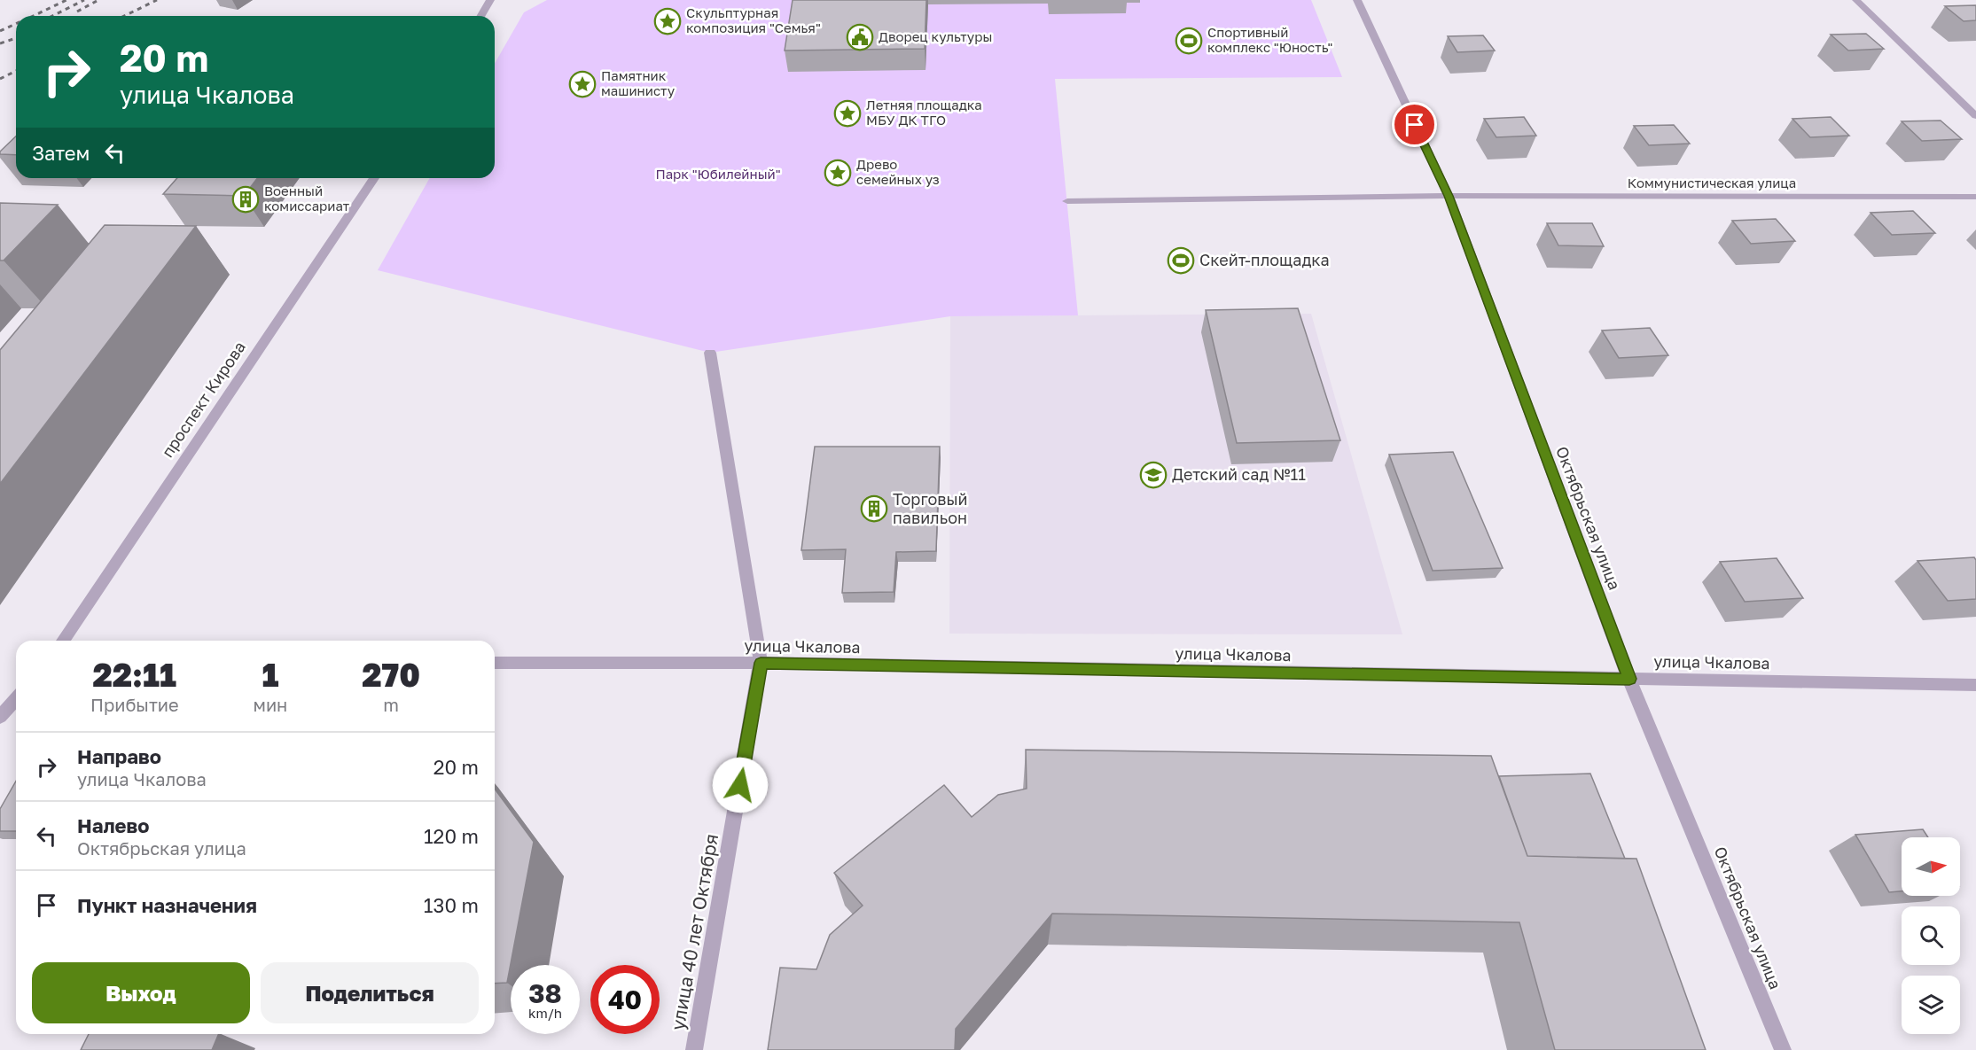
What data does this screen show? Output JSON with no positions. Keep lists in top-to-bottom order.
{
  "streets": {
    "street": [
      "Коммунистическая улица",
      "проспект Кирова",
      "Октябрьская улица",
      "улица Чкалова",
      "улица 40 лет Октября"
    ]
  },
  "crossings": [
    ["Коммунистическая улица", "Октябрьская улица"],
    ["Октябрьская улица", "улица Чкалова"],
    ["улица Чкалова", "улица 40 лет Октября"]
  ],
  "parks": ["Парк \"Юбилейный\""],
  "places": {
    "place": [
      "Скульптурная композиция \"Семья\"",
      "Памятник машинисту",
      "Летняя площадка МБУ ДК ТГО",
      "Древо семейных уз"
    ],
    "public building": ["Дворец культуры"],
    "sports": ["Спортивный комплекс \"Юность\"", "Скейт-площадка"],
    "building": ["Военный комиссариат", "Торговый павильон"],
    "school or university": ["Детский сад №11"]
  },
  "north": "right",
  "page": {
    "turn": ["20 m", "улица Чкалова"],
    "then": "Затем",
    "eta": [
      "22:11",
      "Прибытие",
      "1",
      "мин",
      "270",
      "m"
    ],
    "list": [
      {
        "name": "Направо",
        "note": "улица Чкалова",
        "value": "20 m"
      },
      {
        "name": "Налево",
        "note": "Октябрьская улица",
        "value": "120 m"
      },
      {
        "name": "Пункт назначения",
        "value": "130 m"
      }
    ],
    "buttons": ["Выход", "Поделиться"],
    "speed": "38 km/h",
    "limit": "40"
  }
}
